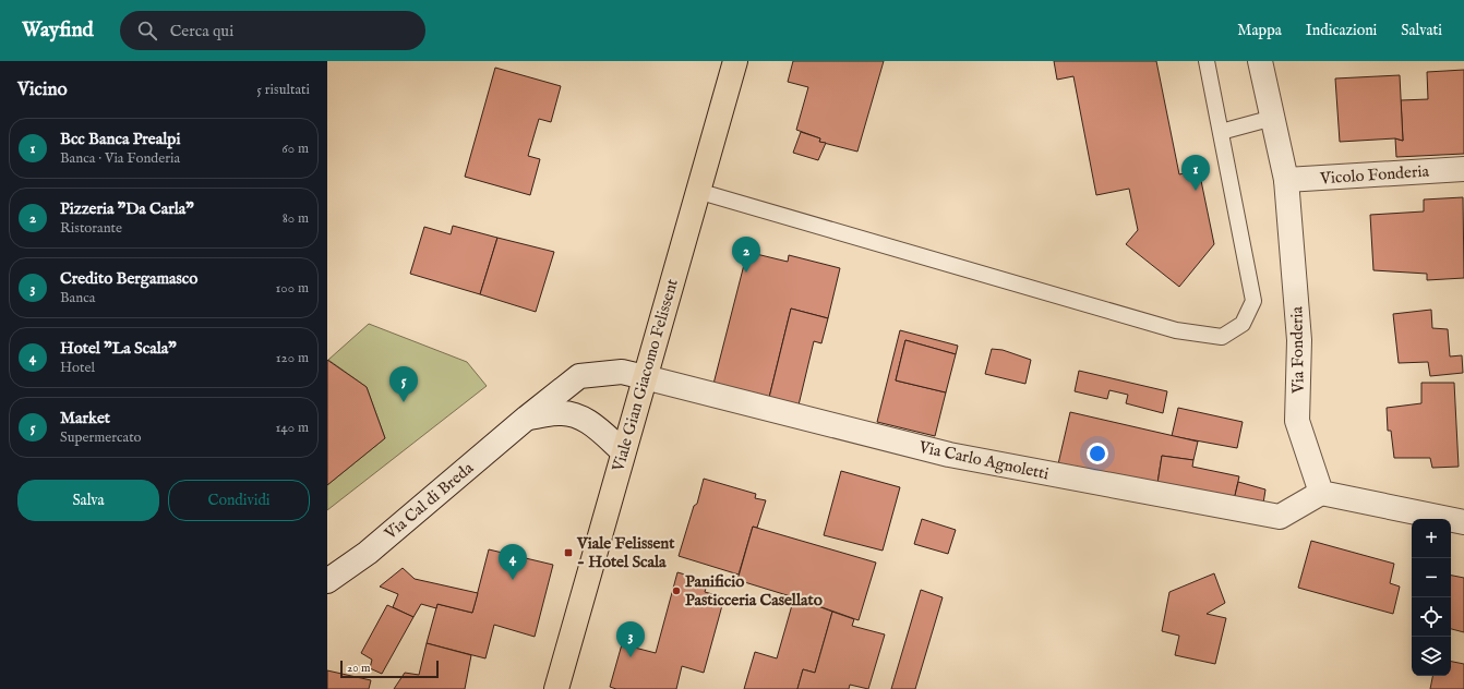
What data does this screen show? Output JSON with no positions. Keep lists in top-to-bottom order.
{
  "streets": {
    "main road": ["Viale Gian Giacomo Felissent"],
    "street": [
      "Vicolo Fonderia",
      "Via Fonderia",
      "Via Carlo Agnoletti",
      "Via Cal di Breda"
    ]
  },
  "crossings": [
    ["Vicolo Fonderia", "Via Fonderia"],
    ["Via Fonderia", "Via Carlo Agnoletti"],
    ["Viale Gian Giacomo Felissent", "Via Carlo Agnoletti"],
    ["Viale Gian Giacomo Felissent", "Via Cal di Breda"],
    ["Via Carlo Agnoletti", "Via Cal di Breda"]
  ],
  "places": {
    "transit": ["Viale Felissent - Hotel Scala"],
    "other": ["Panificio Pasticceria Casellato"]
  },
  "scale_bar": "20 m",
  "page": {
    "header": "Wayfind",
    "search": "Cerca qui",
    "nav": ["Mappa", "Indicazioni", "Salvati"],
    "heading": ["Vicino", "5 risultati"],
    "list": [
      {
        "mark": "1",
        "name": "Bcc Banca Prealpi",
        "note": "Banca · Via Fonderia",
        "value": "60 m"
      },
      {
        "mark": "2",
        "name": "Pizzeria \"Da Carla\"",
        "note": "Ristorante",
        "value": "80 m"
      },
      {
        "mark": "3",
        "name": "Credito Bergamasco",
        "note": "Banca",
        "value": "100 m"
      },
      {
        "mark": "4",
        "name": "Hotel \"La Scala\"",
        "note": "Hotel",
        "value": "120 m"
      },
      {
        "mark": "5",
        "name": "Market",
        "note": "Supermercato",
        "value": "140 m"
      }
    ],
    "pins": [
      "1",
      "2",
      "5",
      "4",
      "3"
    ],
    "buttons": ["Salva", "Condividi"],
    "map_buttons": ["+", "−"],
    "scale": "20 m"
  }
}
